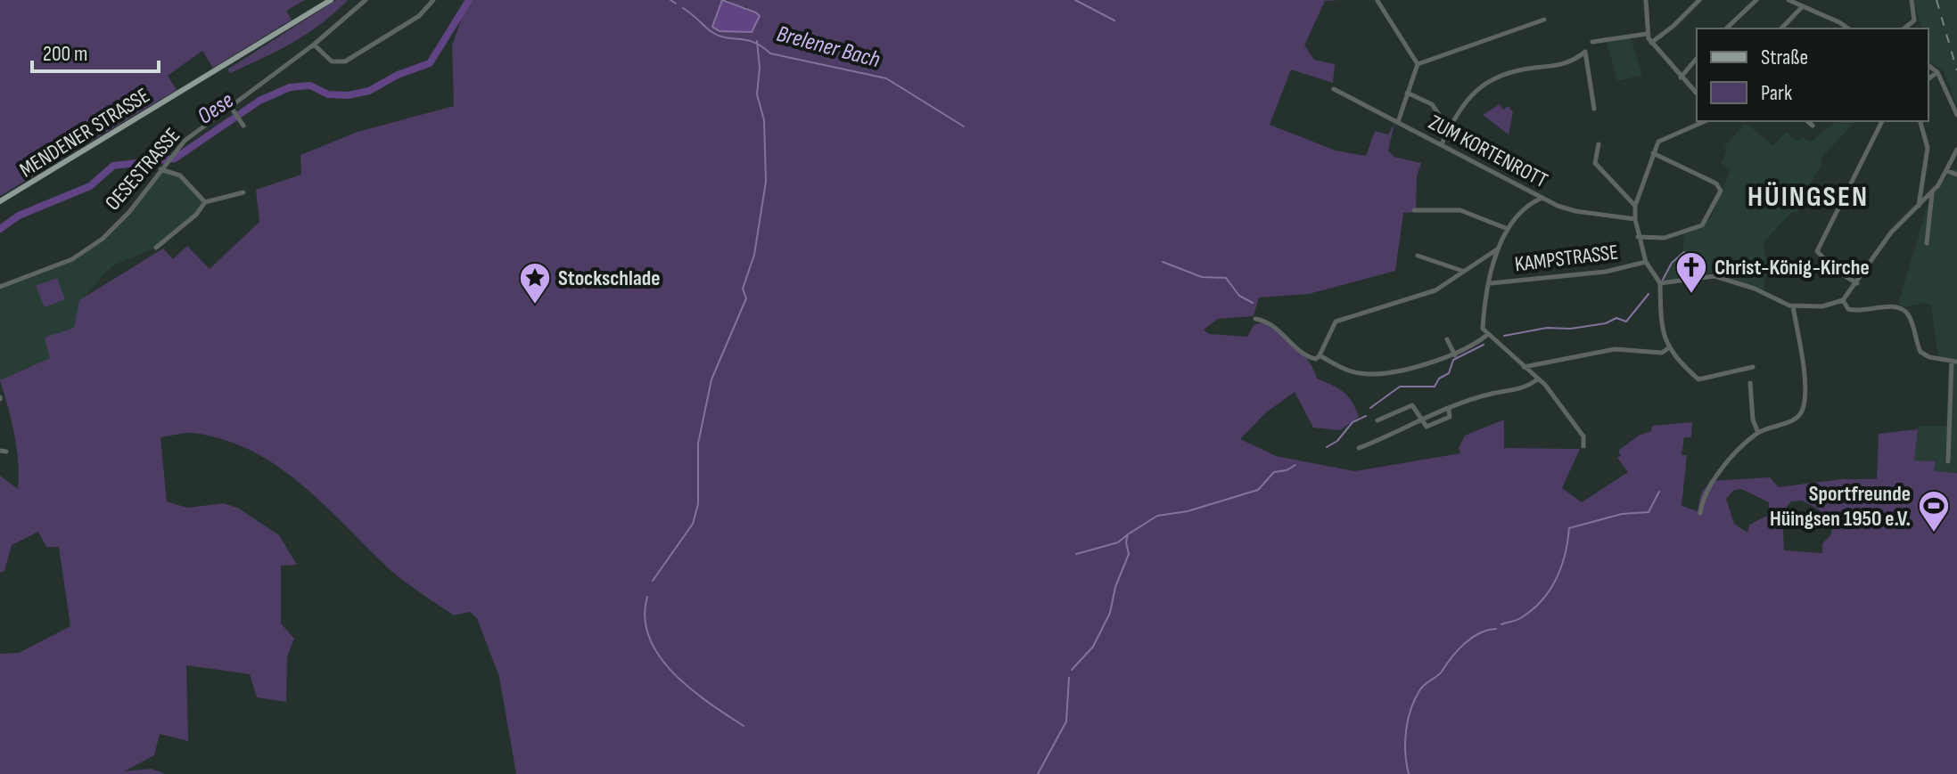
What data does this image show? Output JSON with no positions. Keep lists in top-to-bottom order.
{
  "streets": {
    "main road": ["MENDENER STRASSE"],
    "street": ["ZUM KORTENROTT", "OESESTRASSE", "KAMPSTRASSE"]
  },
  "districts": ["HÜINGSEN"],
  "water": ["Brelener Bach", "Oese"],
  "places": {
    "church": ["Christ-König-Kirche"],
    "place": ["Stockschlade"],
    "sports": ["Sportfreunde Hüingsen 1950 e.V."]
  },
  "legend": ["Straße", "Park"],
  "scale_bar": "200 m"
}
